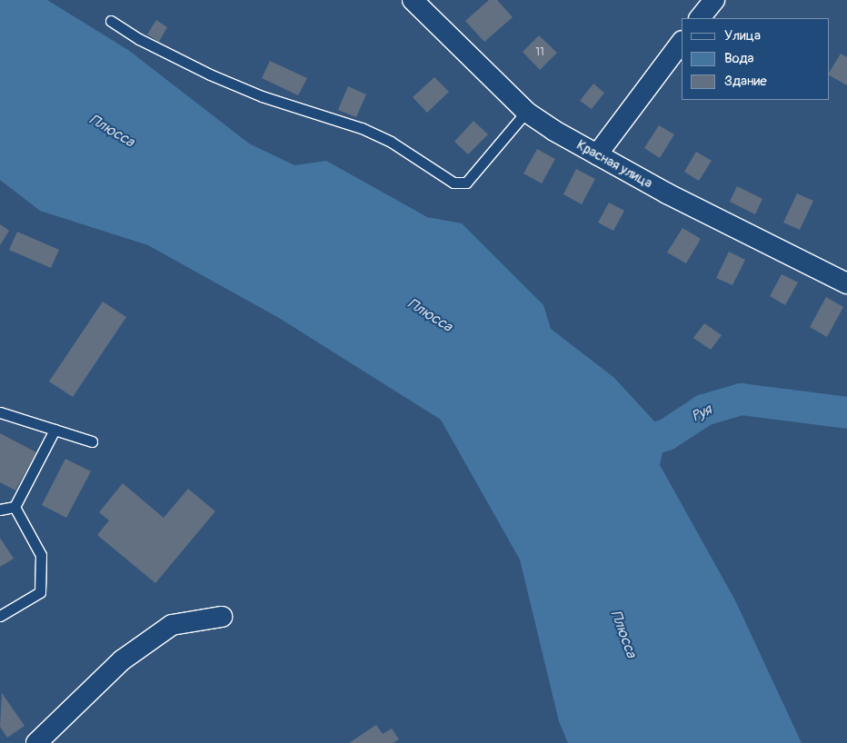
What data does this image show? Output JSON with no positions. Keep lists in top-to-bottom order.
{
  "streets": {
    "street": ["Красная улица"]
  },
  "water": ["Плюсса", "Руя"],
  "house_numbers": ["11"],
  "legend": ["Улица", "Вода", "Здание"]
}
